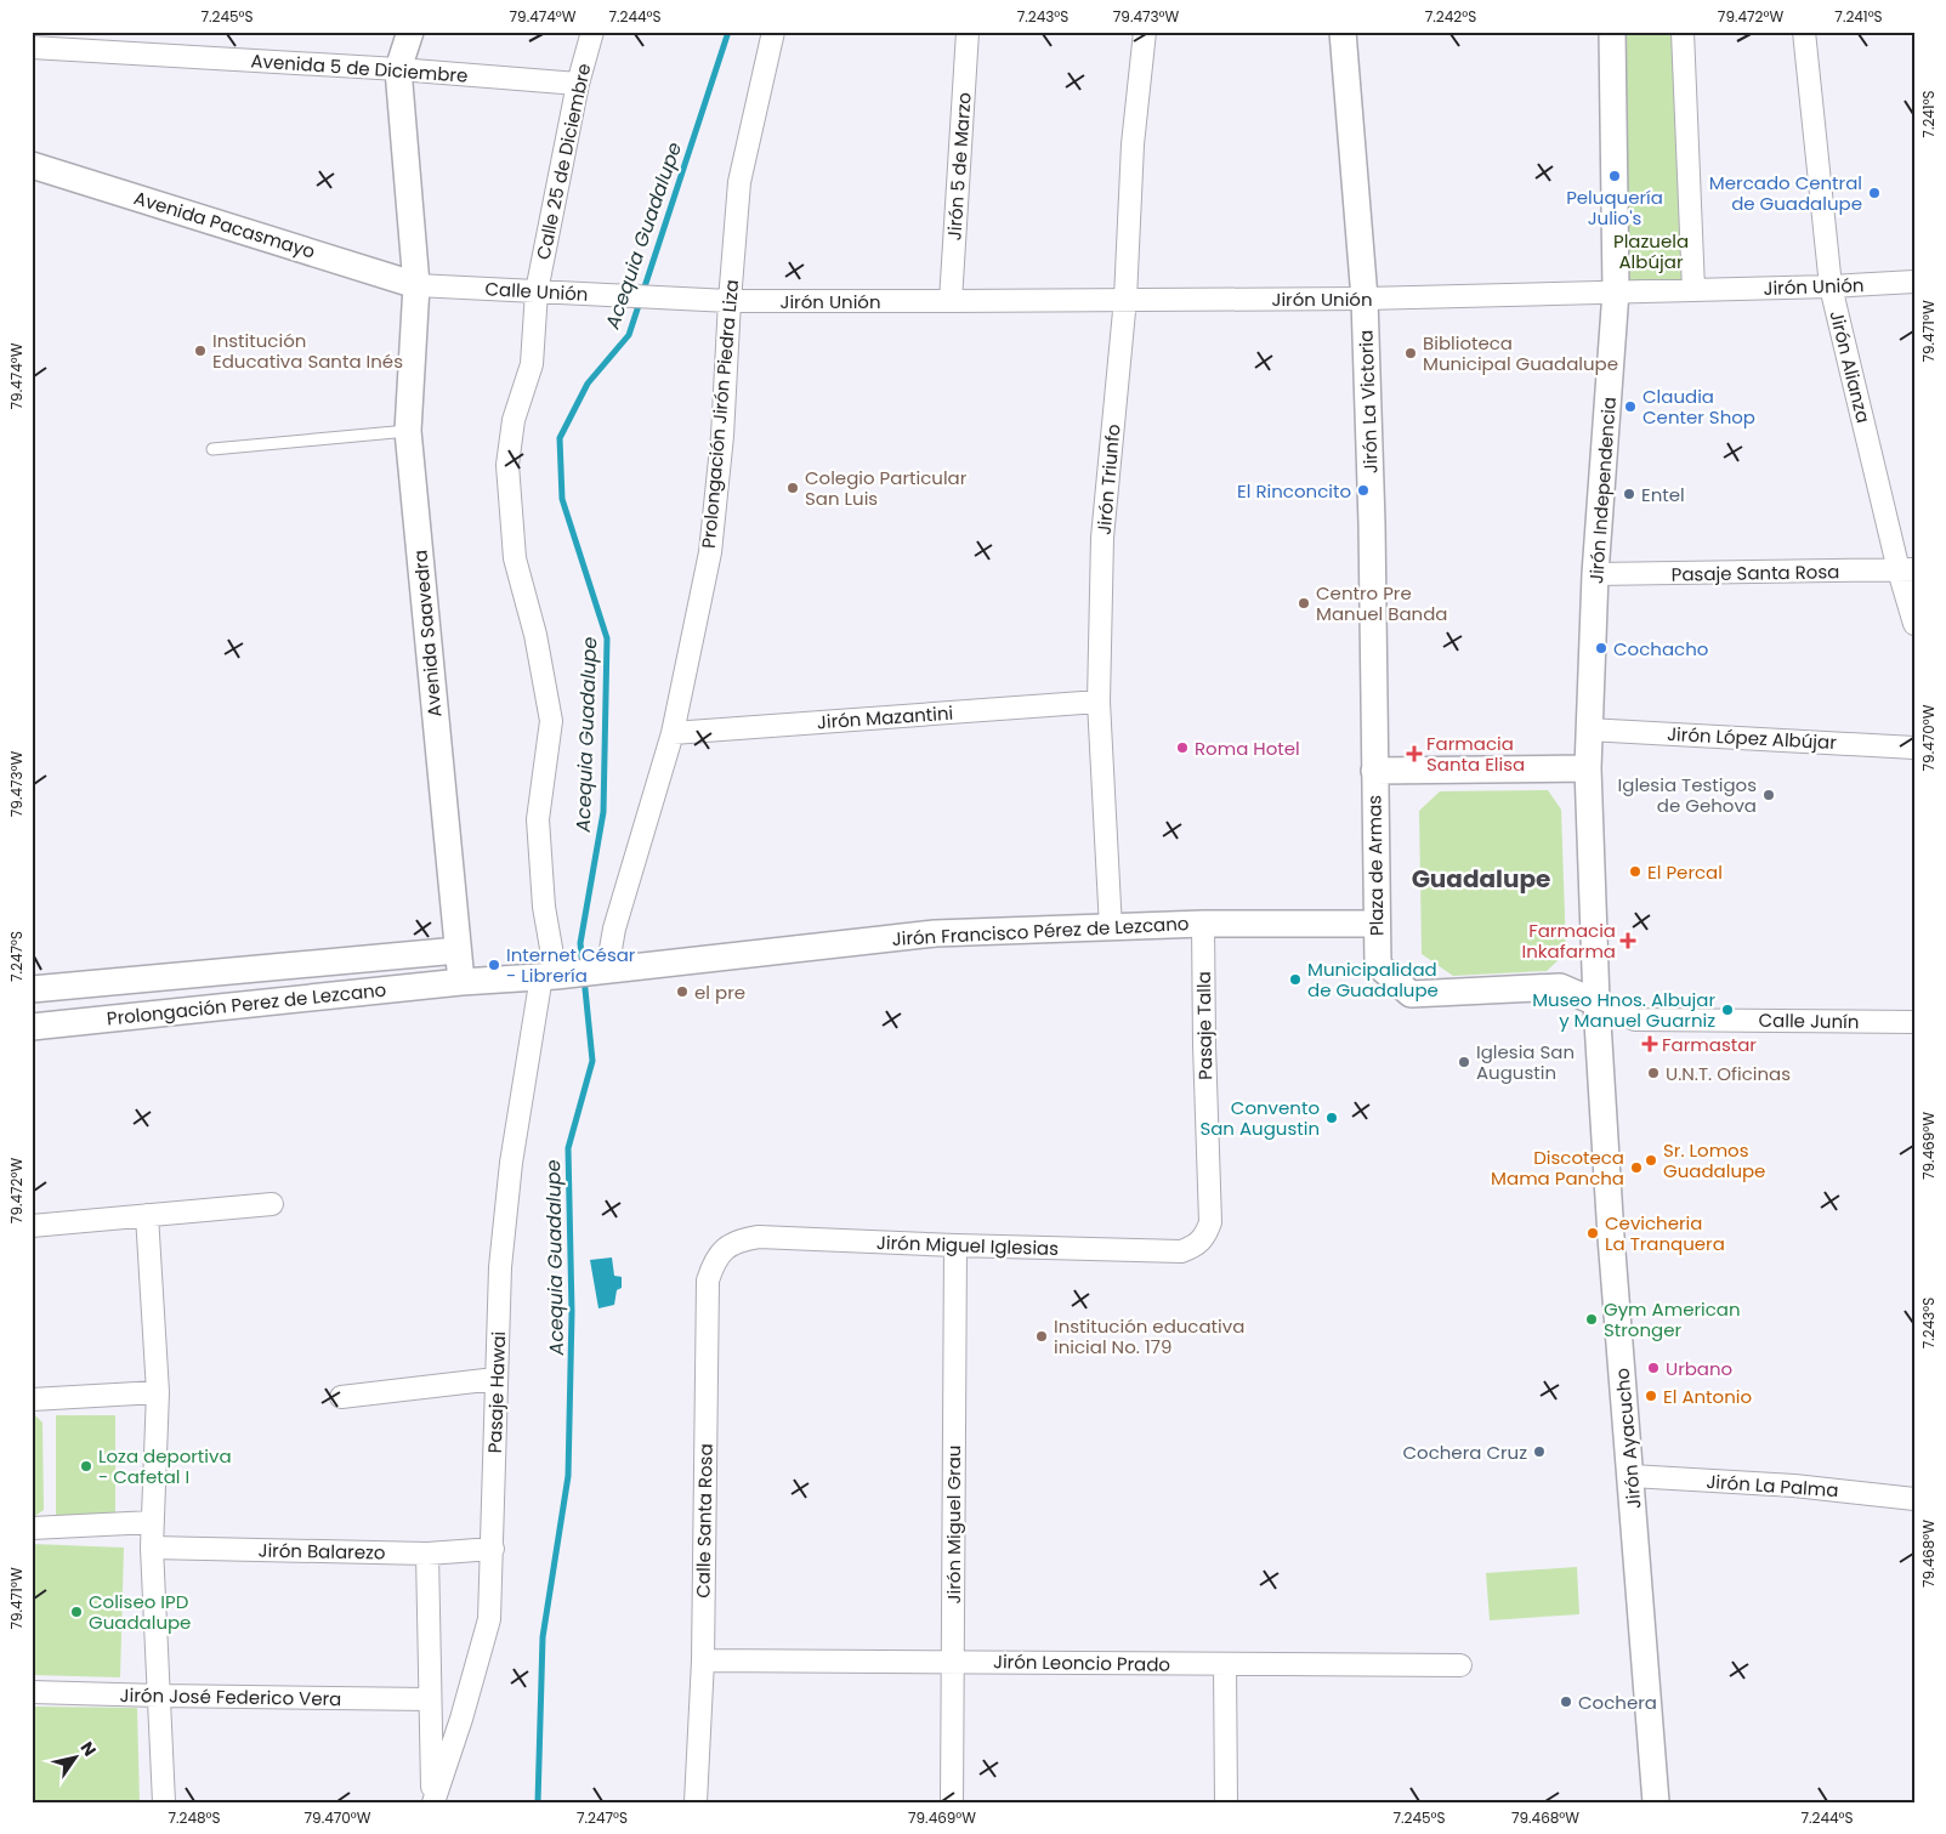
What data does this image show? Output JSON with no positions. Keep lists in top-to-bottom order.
{
  "streets": {
    "street": [
      "Avenida 5 de Diciembre",
      "Calle 25 de Diciembre",
      "Jirón 5 de Marzo",
      "Avenida Pacasmayo",
      "Jirón Unión",
      "Calle Unión",
      "Jirón Alianza",
      "Jirón La Victoria",
      "Prolongación Jirón Piedra Liza",
      "Jirón Triunfo",
      "Jirón Independencia",
      "Pasaje Santa Rosa",
      "Avenida Saavedra",
      "Jirón Mazantini",
      "Jirón López Albújar",
      "Plaza de Armas",
      "Jirón Francisco Pérez de Lezcano",
      "Prolongación Perez de Lezcano",
      "Calle Junín",
      "Pasaje Talla",
      "Jirón Miguel Iglesias",
      "Pasaje Hawai",
      "Jirón Ayacucho",
      "Jirón La Palma",
      "Calle Santa Rosa",
      "Jirón Miguel Grau",
      "Jirón Balarezo",
      "Jirón Leoncio Prado",
      "Jirón José Federico Vera"
    ]
  },
  "crossings": [
    ["Avenida 5 de Diciembre", "Calle 25 de Diciembre"],
    ["Avenida 5 de Diciembre", "Avenida Saavedra"],
    ["Calle 25 de Diciembre", "Calle Unión"],
    ["Calle 25 de Diciembre", "Prolongación Jirón Piedra Liza"],
    ["Calle 25 de Diciembre", "Jirón Francisco Pérez de Lezcano"],
    ["Calle 25 de Diciembre", "Pasaje Hawai"],
    ["Jirón 5 de Marzo", "Jirón Unión"],
    ["Avenida Pacasmayo", "Calle Unión"],
    ["Avenida Pacasmayo", "Avenida Saavedra"],
    ["Jirón Unión", "Calle Unión"],
    ["Jirón Unión", "Jirón Alianza"],
    ["Jirón Unión", "Jirón La Victoria"],
    ["Jirón Unión", "Prolongación Jirón Piedra Liza"],
    ["Jirón Unión", "Jirón Triunfo"],
    ["Jirón Unión", "Jirón Independencia"],
    ["Calle Unión", "Prolongación Jirón Piedra Liza"],
    ["Calle Unión", "Avenida Saavedra"],
    ["Jirón Alianza", "Pasaje Santa Rosa"],
    ["Jirón La Victoria", "Plaza de Armas"],
    ["Prolongación Jirón Piedra Liza", "Jirón Mazantini"],
    ["Prolongación Jirón Piedra Liza", "Jirón Francisco Pérez de Lezcano"],
    ["Prolongación Jirón Piedra Liza", "Pasaje Hawai"],
    ["Jirón Triunfo", "Jirón Mazantini"],
    ["Jirón Triunfo", "Jirón Francisco Pérez de Lezcano"],
    ["Jirón Independencia", "Pasaje Santa Rosa"],
    ["Jirón Independencia", "Jirón López Albújar"],
    ["Avenida Saavedra", "Jirón Francisco Pérez de Lezcano"],
    ["Avenida Saavedra", "Prolongación Perez de Lezcano"],
    ["Plaza de Armas", "Jirón Francisco Pérez de Lezcano"],
    ["Plaza de Armas", "Calle Junín"],
    ["Plaza de Armas", "Jirón Ayacucho"],
    ["Jirón Francisco Pérez de Lezcano", "Prolongación Perez de Lezcano"],
    ["Jirón Francisco Pérez de Lezcano", "Pasaje Talla"],
    ["Jirón Francisco Pérez de Lezcano", "Pasaje Hawai"],
    ["Calle Junín", "Jirón Ayacucho"],
    ["Pasaje Talla", "Jirón Miguel Iglesias"],
    ["Jirón Miguel Iglesias", "Calle Santa Rosa"],
    ["Jirón Miguel Iglesias", "Jirón Miguel Grau"],
    ["Pasaje Hawai", "Jirón Balarezo"],
    ["Jirón Ayacucho", "Jirón La Palma"],
    ["Calle Santa Rosa", "Jirón Leoncio Prado"],
    ["Jirón Miguel Grau", "Jirón Leoncio Prado"]
  ],
  "districts": ["Guadalupe"],
  "water": ["Acequia Guadalupe"],
  "parks": ["Plazuela Albújar"],
  "places": {
    "other": [
      "Peluquería Julio's",
      "Mercado Central de Guadalupe",
      "Institución Educativa Santa Inés",
      "Biblioteca Municipal Guadalupe",
      "Claudia Center Shop",
      "Colegio Particular San Luis",
      "El Rinconcito",
      "Entel",
      "Centro Pre Manuel Banda",
      "Cochacho",
      "Roma Hotel",
      "Iglesia Testigos de Gehova",
      "El Percal",
      "Internet César - Librería",
      "Municipalidad de Guadalupe",
      "el pre",
      "Museo Hnos. Albujar y Manuel Guarniz",
      "Iglesia San Augustin",
      "U.N.T. Oficinas",
      "Convento San Augustin",
      "Sr. Lomos Guadalupe",
      "Discoteca Mama Pancha",
      "Cevicheria La Tranquera",
      "Gym American Stronger",
      "Institución educativa inicial No. 179",
      "Urbano",
      "El Antonio",
      "Cochera Cruz",
      "Loza deportiva - Cafetal I",
      "Coliseo IPD Guadalupe",
      "Cochera"
    ],
    "health": ["Farmacia Santa Elisa", "Farmacia Inkafarma", "Farmastar"]
  },
  "north": "top right",
  "coordinates": [
    "7.245°S",
    "79.474°W",
    "7.244°S",
    "7.243°S",
    "79.473°W",
    "7.242°S",
    "79.472°W",
    "7.241°S",
    "79.471°W",
    "79.470°W",
    "7.247°S",
    "79.469°W",
    "79.468°W",
    "7.248°S"
  ]
}
